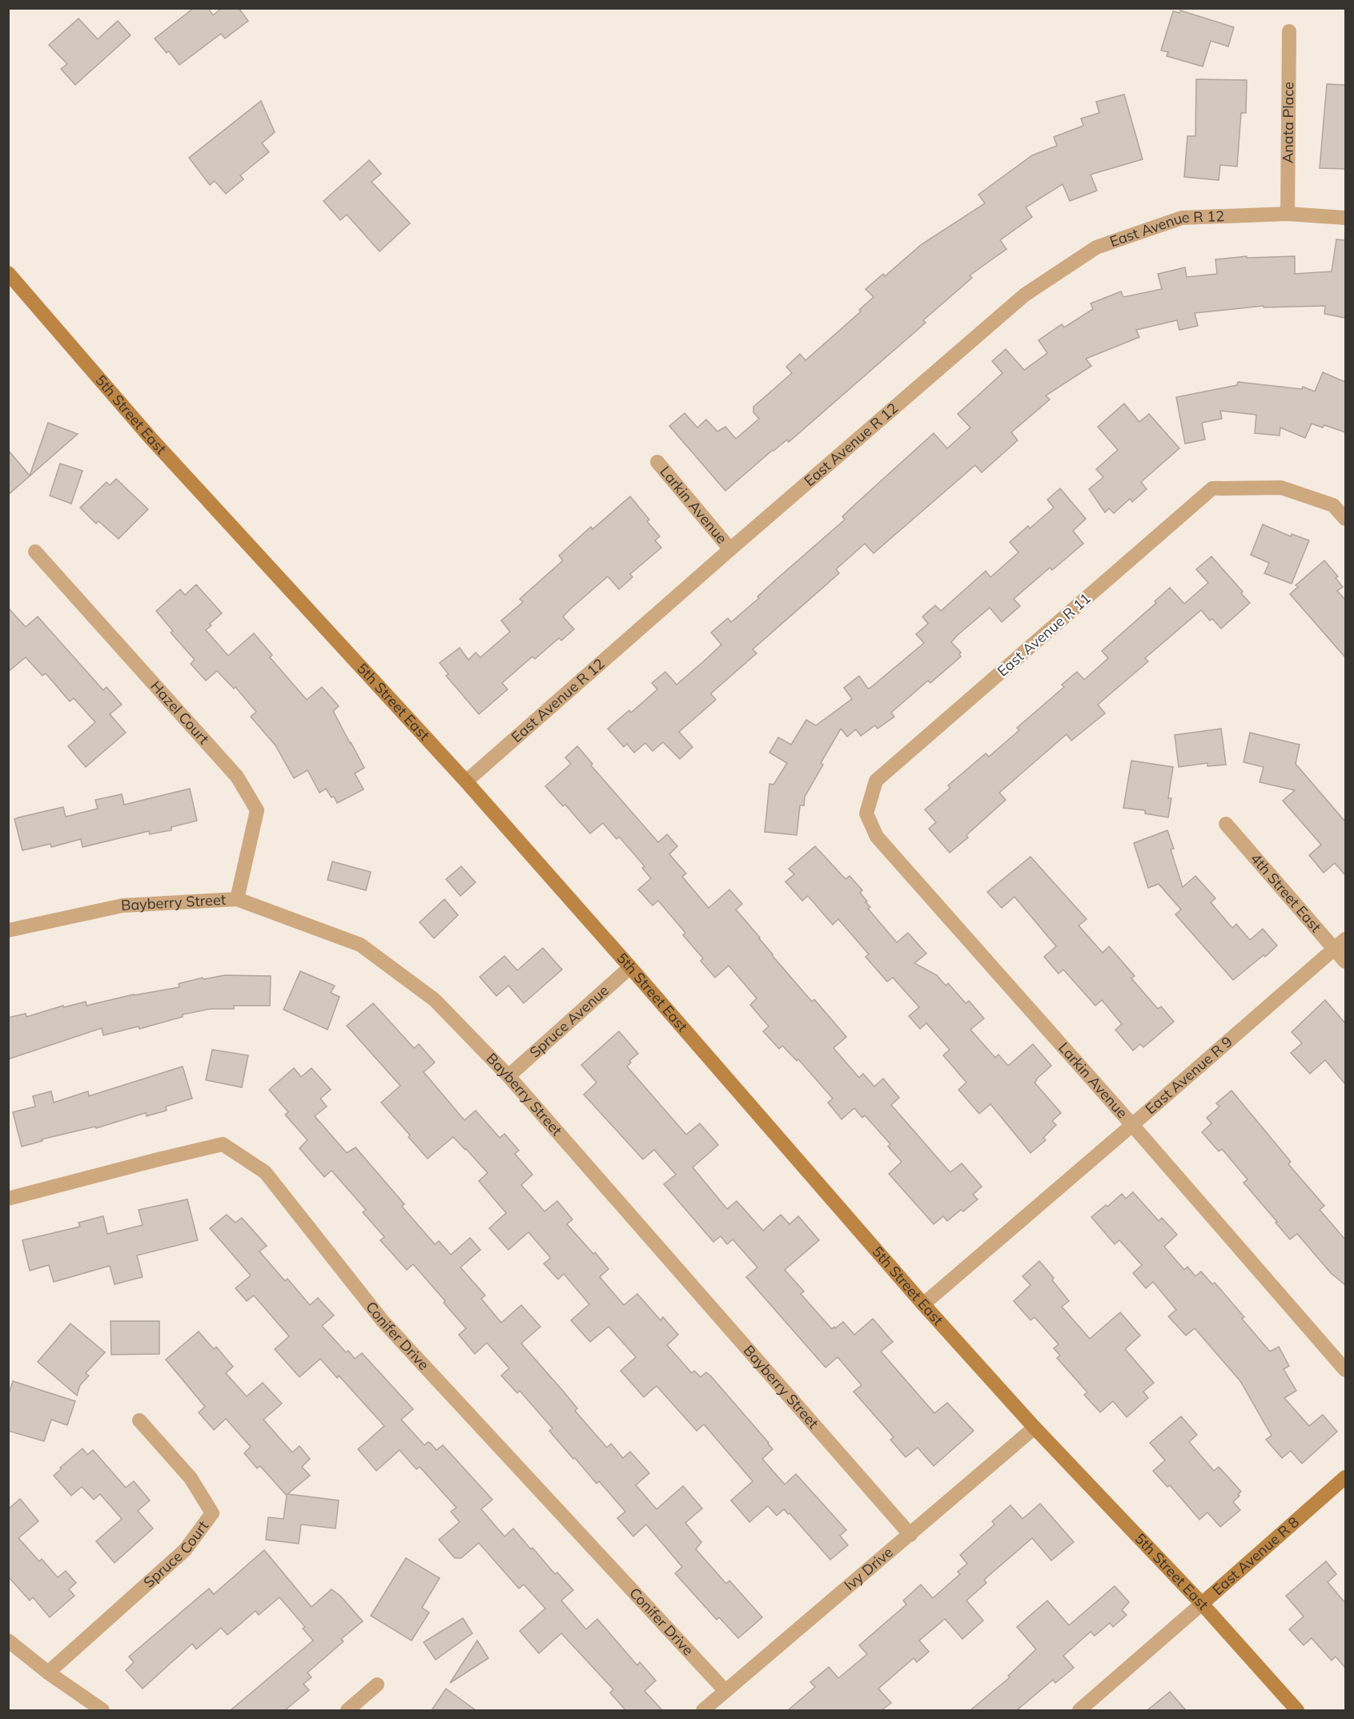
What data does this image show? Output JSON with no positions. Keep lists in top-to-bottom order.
{
  "streets": {
    "street": [
      "Anata Place",
      "East Avenue R 12",
      "5th Street East",
      "Larkin Avenue",
      "East Avenue R 11",
      "Hazel Court",
      "4th Street East",
      "Bayberry Street",
      "Spruce Avenue",
      "East Avenue R 9",
      "Conifer Drive",
      "Spruce Court",
      "East Avenue R 8",
      "Ivy Drive"
    ]
  },
  "crossings": [
    ["Anata Place", "East Avenue R 12"],
    ["East Avenue R 12", "5th Street East"],
    ["East Avenue R 12", "Larkin Avenue"],
    ["5th Street East", "Spruce Avenue"],
    ["5th Street East", "East Avenue R 9"],
    ["5th Street East", "East Avenue R 8"],
    ["5th Street East", "Ivy Drive"],
    ["Larkin Avenue", "East Avenue R 11"],
    ["Larkin Avenue", "East Avenue R 9"],
    ["Hazel Court", "Bayberry Street"],
    ["4th Street East", "East Avenue R 9"],
    ["Bayberry Street", "Spruce Avenue"],
    ["Bayberry Street", "Ivy Drive"],
    ["Conifer Drive", "Ivy Drive"]
  ]
}
